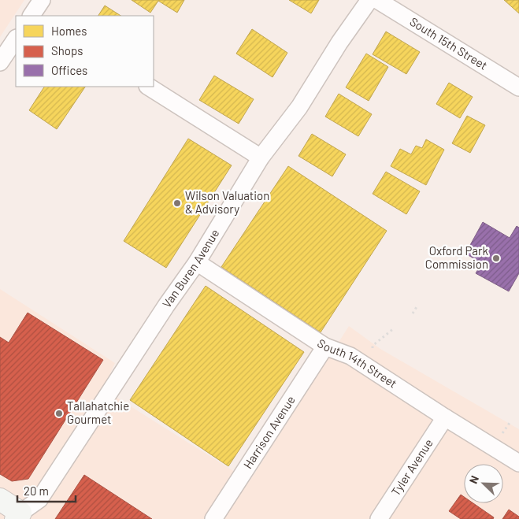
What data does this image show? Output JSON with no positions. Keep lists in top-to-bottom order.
{
  "streets": {
    "street": [
      "South 15th Street",
      "Van Buren Avenue",
      "South 14th Street",
      "Harrison Avenue",
      "Tyler Avenue"
    ]
  },
  "crossings": [
    ["Van Buren Avenue", "South 14th Street"],
    ["South 14th Street", "Harrison Avenue"],
    ["South 14th Street", "Tyler Avenue"]
  ],
  "places": ["Wilson Valuation & Advisory", "Oxford Park Commission", "Tallahatchie Gourmet"],
  "legend": ["Homes", "Shops", "Offices"],
  "scale_bar": "20 m",
  "north": "top left"
}
